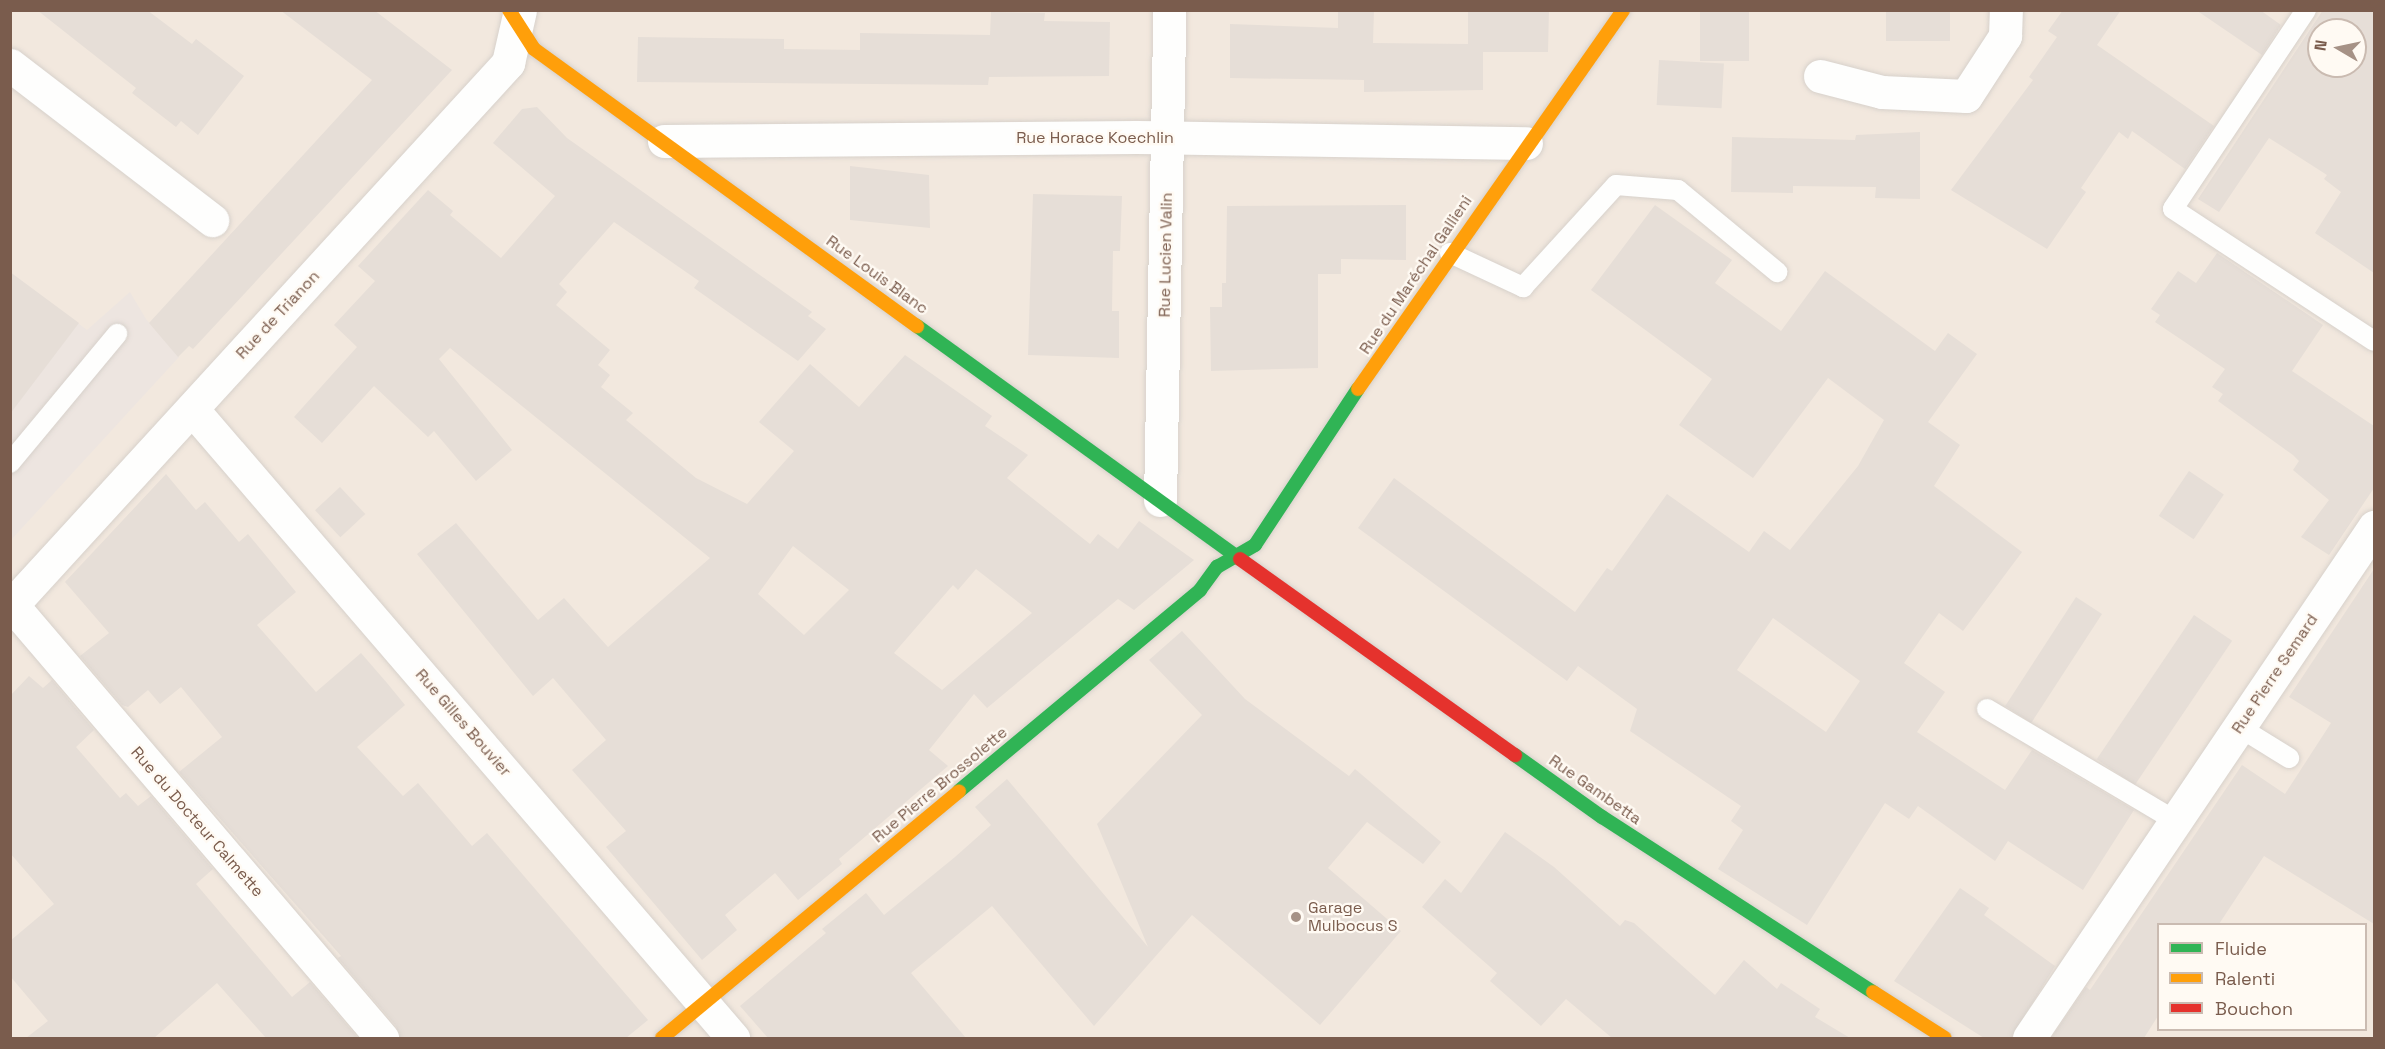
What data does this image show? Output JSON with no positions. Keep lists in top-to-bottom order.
{
  "streets": {
    "street": [
      "Rue Horace Koechlin",
      "Rue Lucien Valin",
      "Rue Louis Blanc",
      "Rue du Maréchal Gallieni",
      "Rue de Trianon",
      "Rue Pierre Semard",
      "Rue Gilles Bouvier",
      "Rue Pierre Brossolette",
      "Rue Gambetta",
      "Rue du Docteur Calmette"
    ]
  },
  "crossings": [
    ["Rue Horace Koechlin", "Rue Lucien Valin"],
    ["Rue Horace Koechlin", "Rue Louis Blanc"],
    ["Rue Horace Koechlin", "Rue du Maréchal Gallieni"],
    ["Rue Lucien Valin", "Rue Louis Blanc"],
    ["Rue Louis Blanc", "Rue du Maréchal Gallieni"],
    ["Rue Louis Blanc", "Rue de Trianon"],
    ["Rue Louis Blanc", "Rue Pierre Brossolette"],
    ["Rue Louis Blanc", "Rue Gambetta"],
    ["Rue du Maréchal Gallieni", "Rue Pierre Brossolette"],
    ["Rue du Maréchal Gallieni", "Rue Gambetta"],
    ["Rue de Trianon", "Rue Gilles Bouvier"],
    ["Rue de Trianon", "Rue du Docteur Calmette"],
    ["Rue Gilles Bouvier", "Rue Pierre Brossolette"],
    ["Rue Pierre Brossolette", "Rue Gambetta"]
  ],
  "places": ["Garage Mulbocus S"],
  "legend": ["Fluide", "Ralenti", "Bouchon"],
  "north": "left"
}
